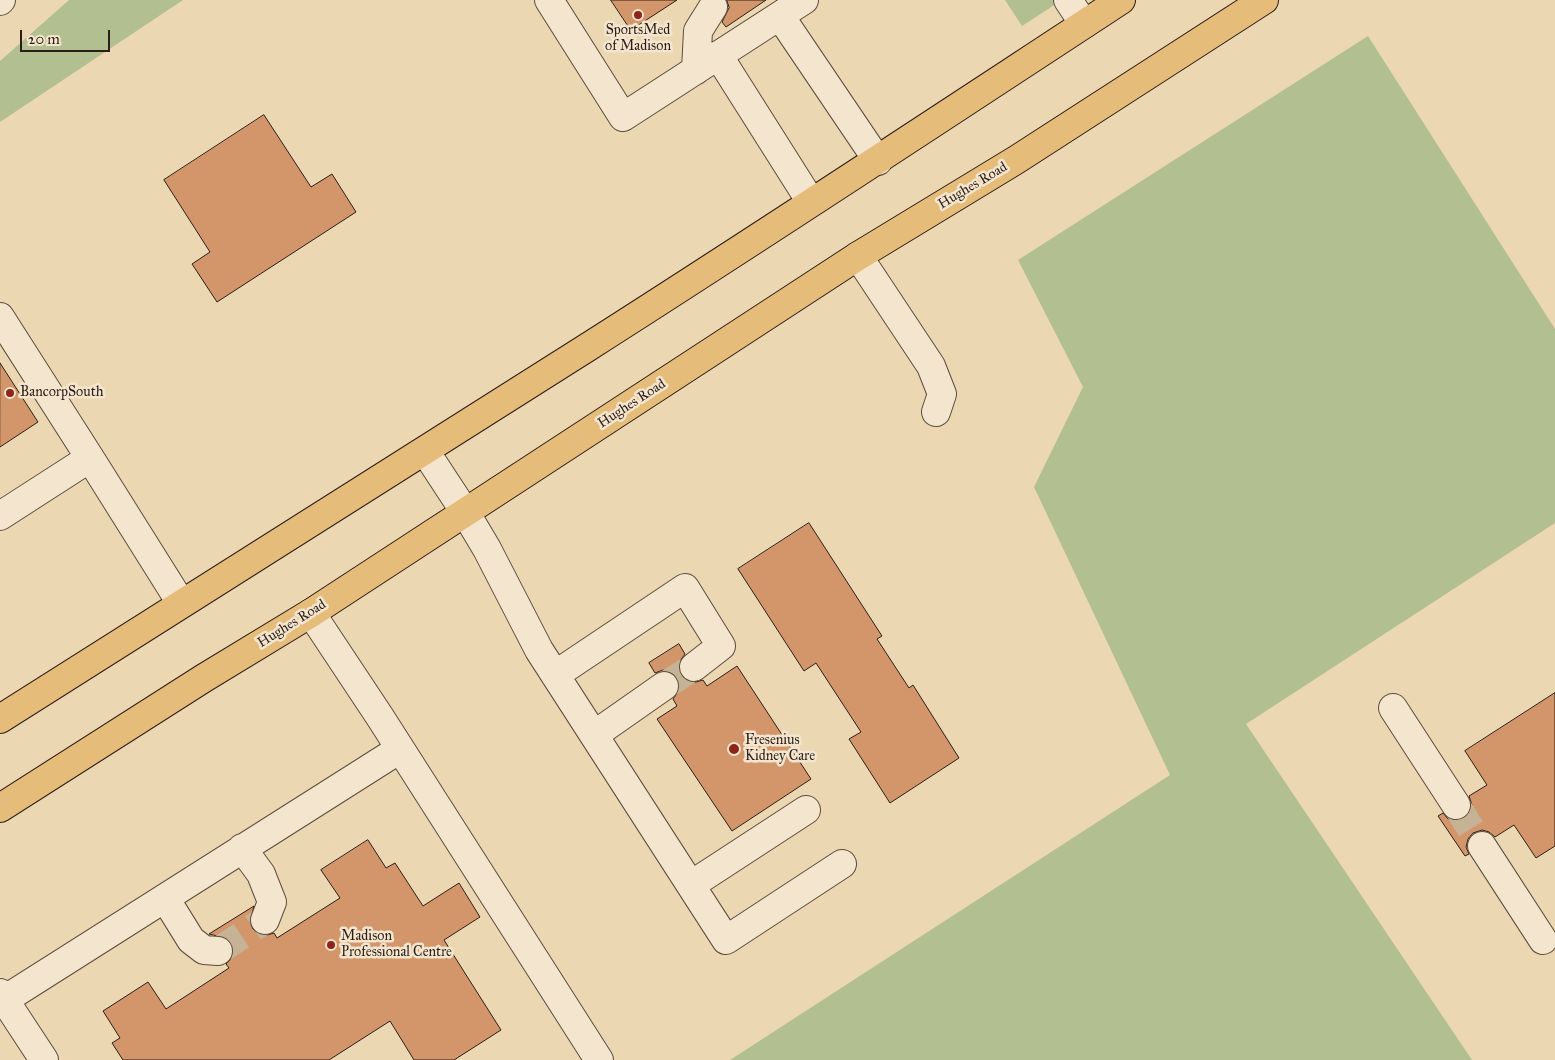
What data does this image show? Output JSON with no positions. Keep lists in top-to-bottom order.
{
  "streets": {
    "main road": ["Hughes Road"]
  },
  "places": [
    "SportsMed of Madison",
    "BancorpSouth",
    "Fresenius Kidney Care",
    "Madison Professional Centre"
  ],
  "scale_bar": "20 m"
}
